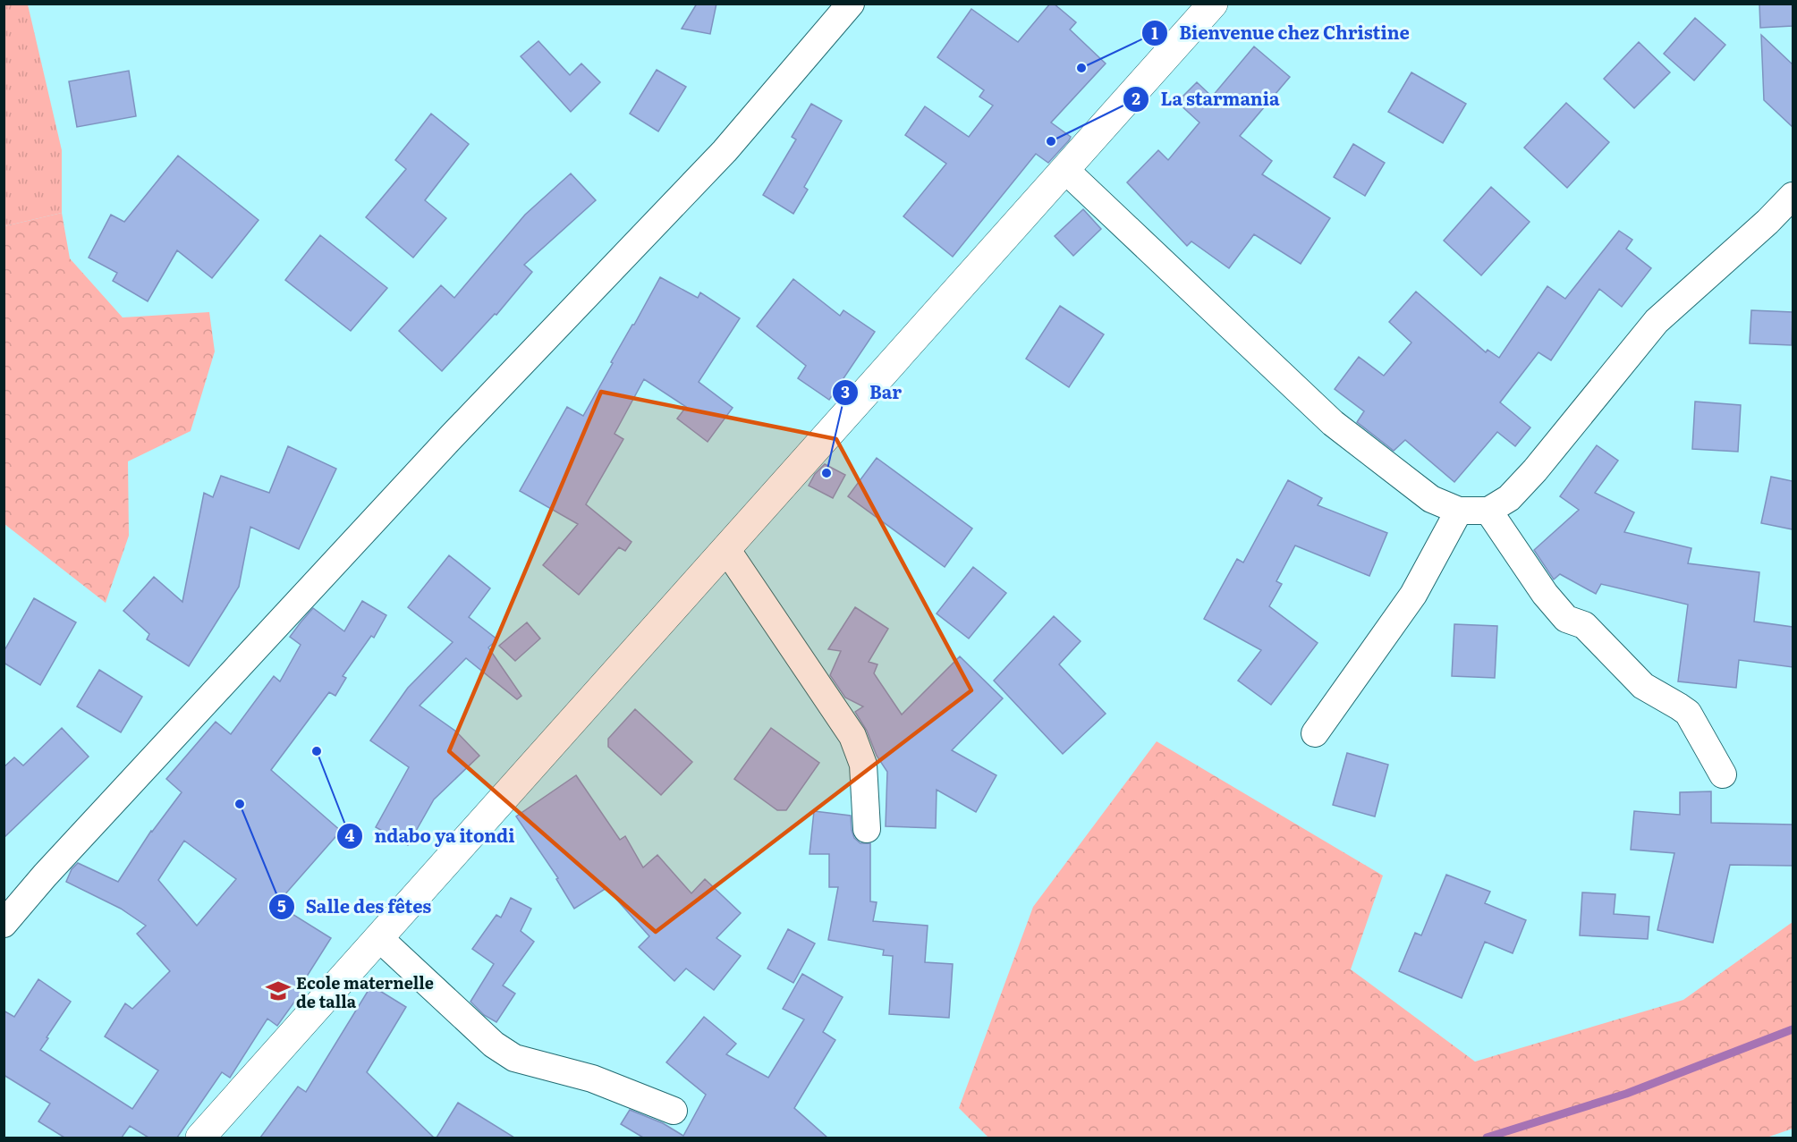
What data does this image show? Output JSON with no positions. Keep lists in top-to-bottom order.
{
  "places": {
    "other": [
      "Bienvenue chez Christine",
      "La starmania",
      "Bar",
      "ndabo ya itondi",
      "Salle des fêtes"
    ],
    "school or university": ["Ecole maternelle de talla"]
  }
}
